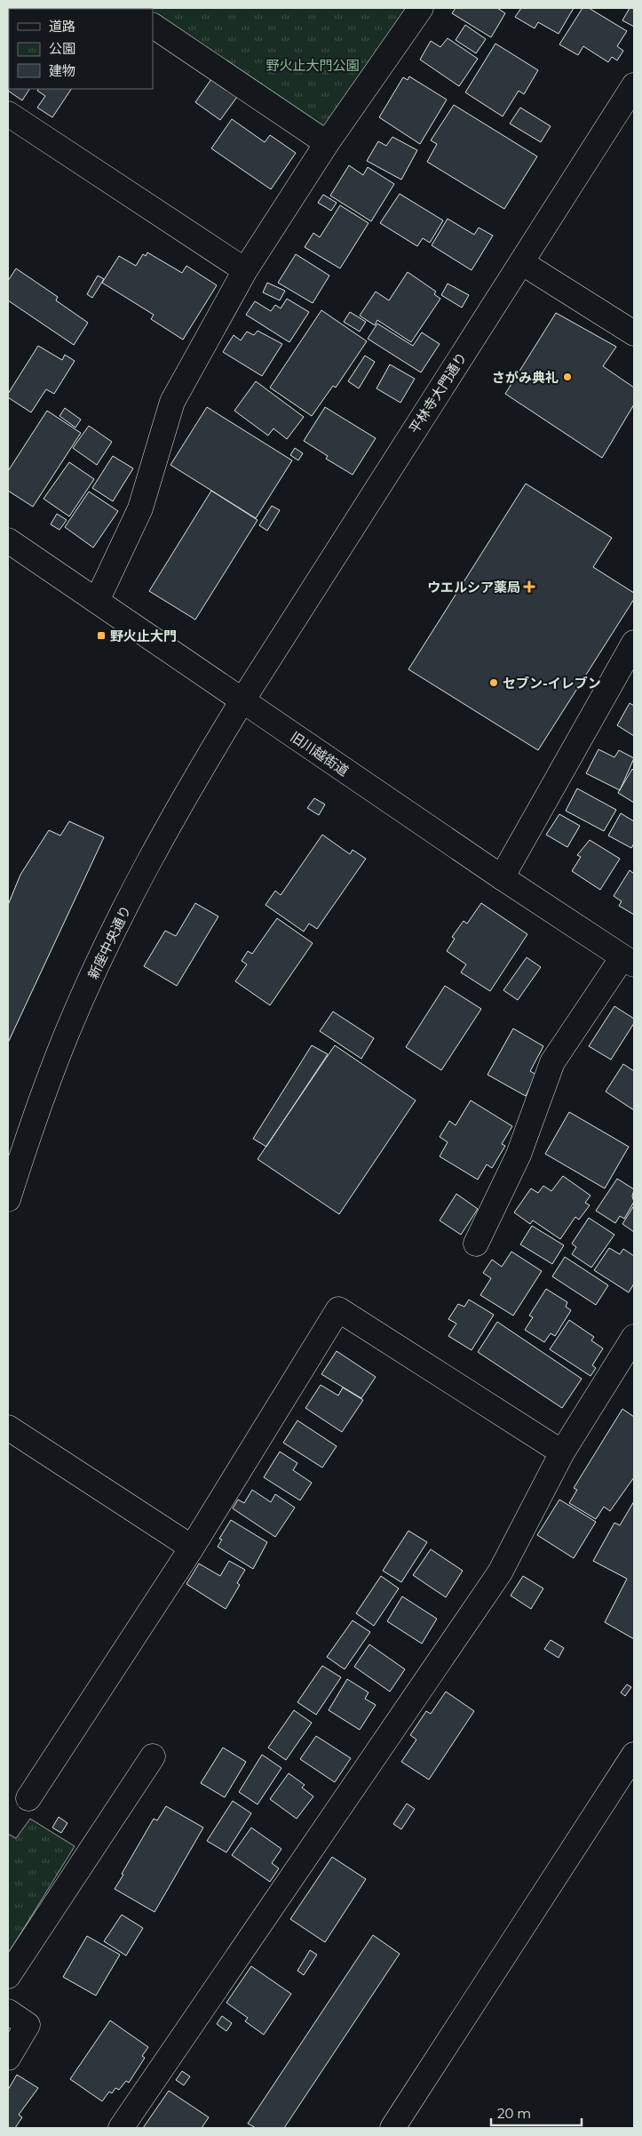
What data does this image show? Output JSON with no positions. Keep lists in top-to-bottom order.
{
  "streets": {
    "street": ["平林寺大門通り", "旧川越街道", "新座中央通り"]
  },
  "crossings": [
    ["平林寺大門通り", "旧川越街道"],
    ["平林寺大門通り", "新座中央通り"],
    ["旧川越街道", "新座中央通り"]
  ],
  "parks": ["野火止大門公園"],
  "places": {
    "other": ["さがみ典礼", "セブン-イレブン"],
    "health": ["ウエルシア薬局"],
    "transit": ["野火止大門"]
  },
  "legend": ["道路", "公園", "建物"],
  "scale_bar": "20 m"
}
